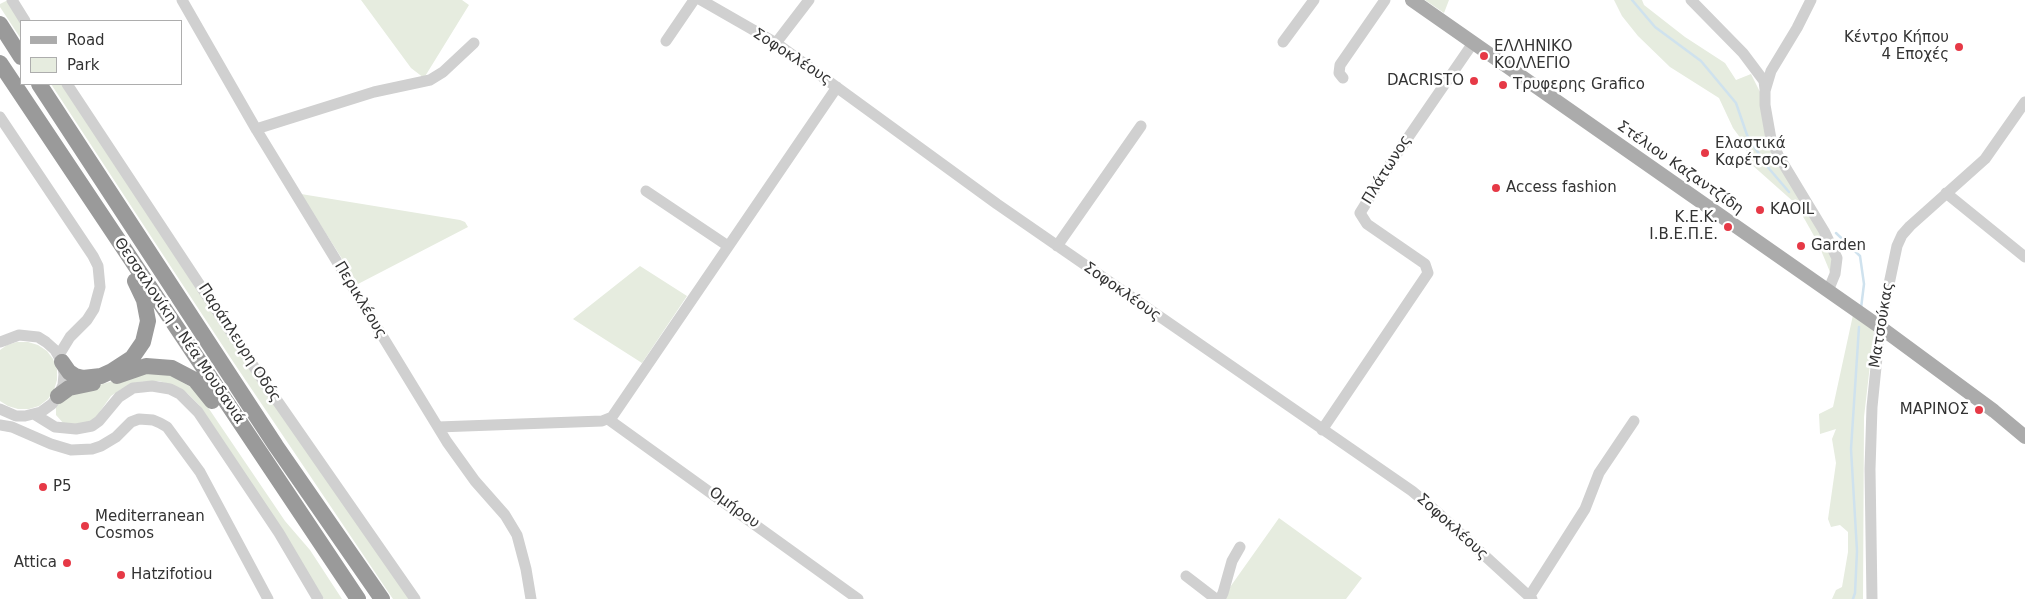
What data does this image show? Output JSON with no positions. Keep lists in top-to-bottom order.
{
  "streets": {
    "highway": ["Θεσσαλονίκη - Νέα Μουδανιά"],
    "main road": ["Στέλιου Καζαντζίδη"],
    "street": [
      "Σοφοκλέους",
      "Πλάτωνος",
      "Περικλέους",
      "Ματσούκας",
      "Παράπλευρη Οδός",
      "Ομήρου"
    ]
  },
  "crossings": [
    ["Σοφοκλέους", "Πλάτωνος"],
    ["Στέλιου Καζαντζίδη", "Πλάτωνος"],
    ["Στέλιου Καζαντζίδη", "Ματσούκας"]
  ],
  "places": [
    "Κέντρο Κήπου 4 Εποχές",
    "ΕΛΛΗΝΙΚΟ ΚΟΛΛΕΓΙΟ",
    "DACRISTO",
    "Τρυφερης Grafico",
    "Ελαστικά Καρέτσος",
    "Access fashion",
    "KAOIL",
    "Κ.Ε.Κ. Ι.Β.Ε.Π.Ε.",
    "Garden",
    "ΜΑΡΙΝΟΣ",
    "P5",
    "Mediterranean Cosmos",
    "Attica",
    "Hatzifotiou"
  ],
  "legend": ["Road", "Park"]
}
